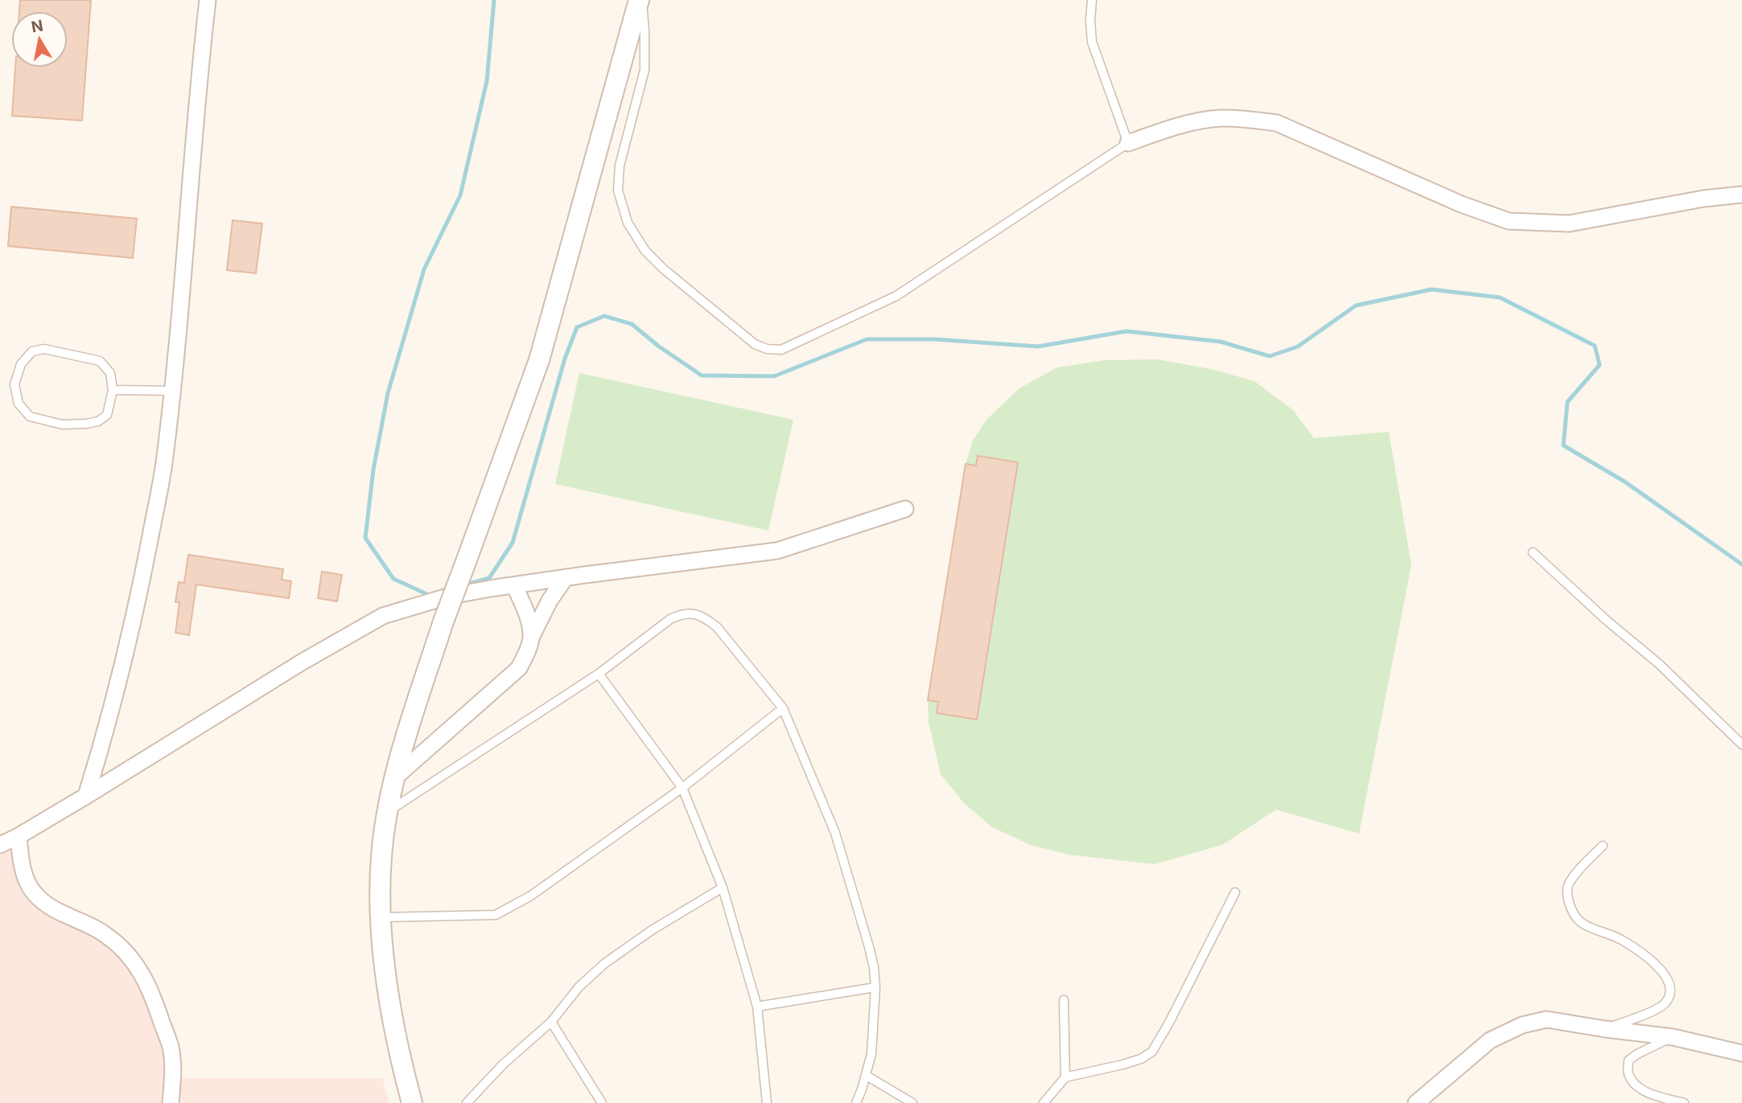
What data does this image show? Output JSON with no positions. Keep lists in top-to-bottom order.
{
  "north": "top"
}
